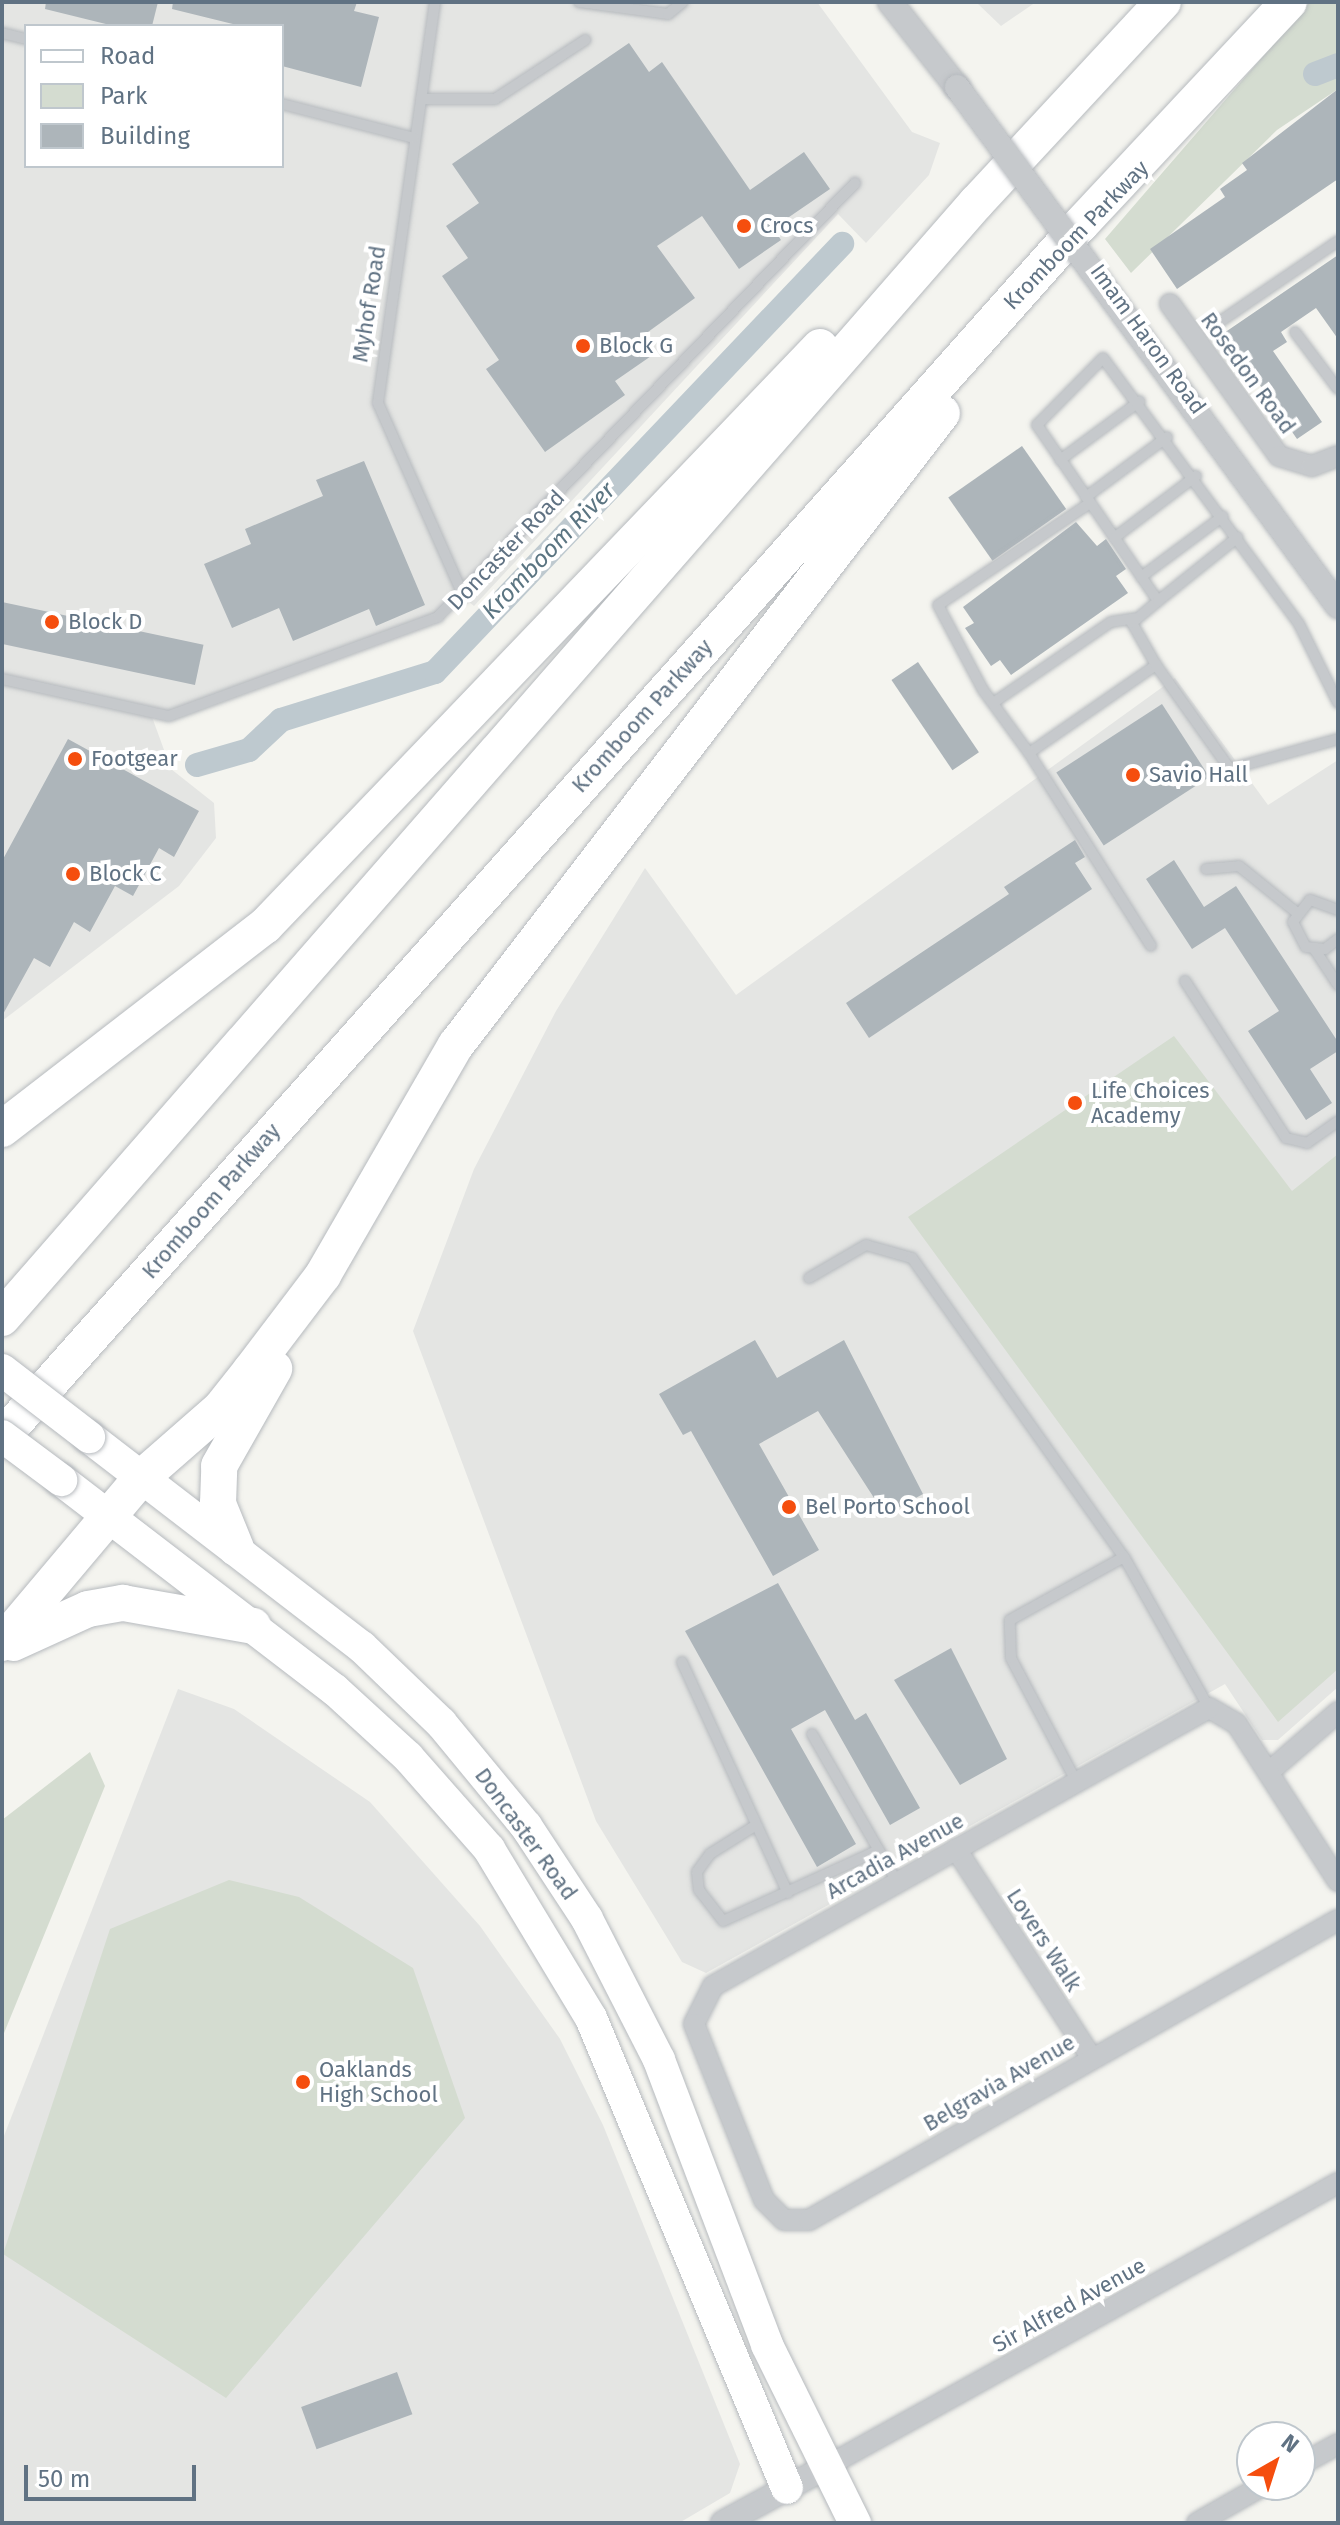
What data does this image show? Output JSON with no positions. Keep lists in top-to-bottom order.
{
  "streets": {
    "highway": ["Kromboom Parkway"],
    "main road": ["Doncaster Road"],
    "street": [
      "Imam Haron Road",
      "Rosedon Road",
      "Arcadia Avenue",
      "Lovers Walk",
      "Belgravia Avenue",
      "Sir Alfred Avenue"
    ],
    "lane": ["Myhof Road"]
  },
  "crossings": [
    ["Kromboom Parkway", "Doncaster Road"],
    ["Myhof Road", "Doncaster Road"],
    ["Doncaster Road", "Sir Alfred Avenue"],
    ["Arcadia Avenue", "Lovers Walk"],
    ["Arcadia Avenue", "Belgravia Avenue"],
    ["Lovers Walk", "Belgravia Avenue"]
  ],
  "water": ["Kromboom River"],
  "places": [
    "Crocs",
    "Block G",
    "Block D",
    "Footgear",
    "Savio Hall",
    "Block C",
    "Life Choices Academy",
    "Bel Porto School",
    "Oaklands High School"
  ],
  "legend": ["Road", "Park", "Building"],
  "scale_bar": "50 m",
  "north": "top right"
}
